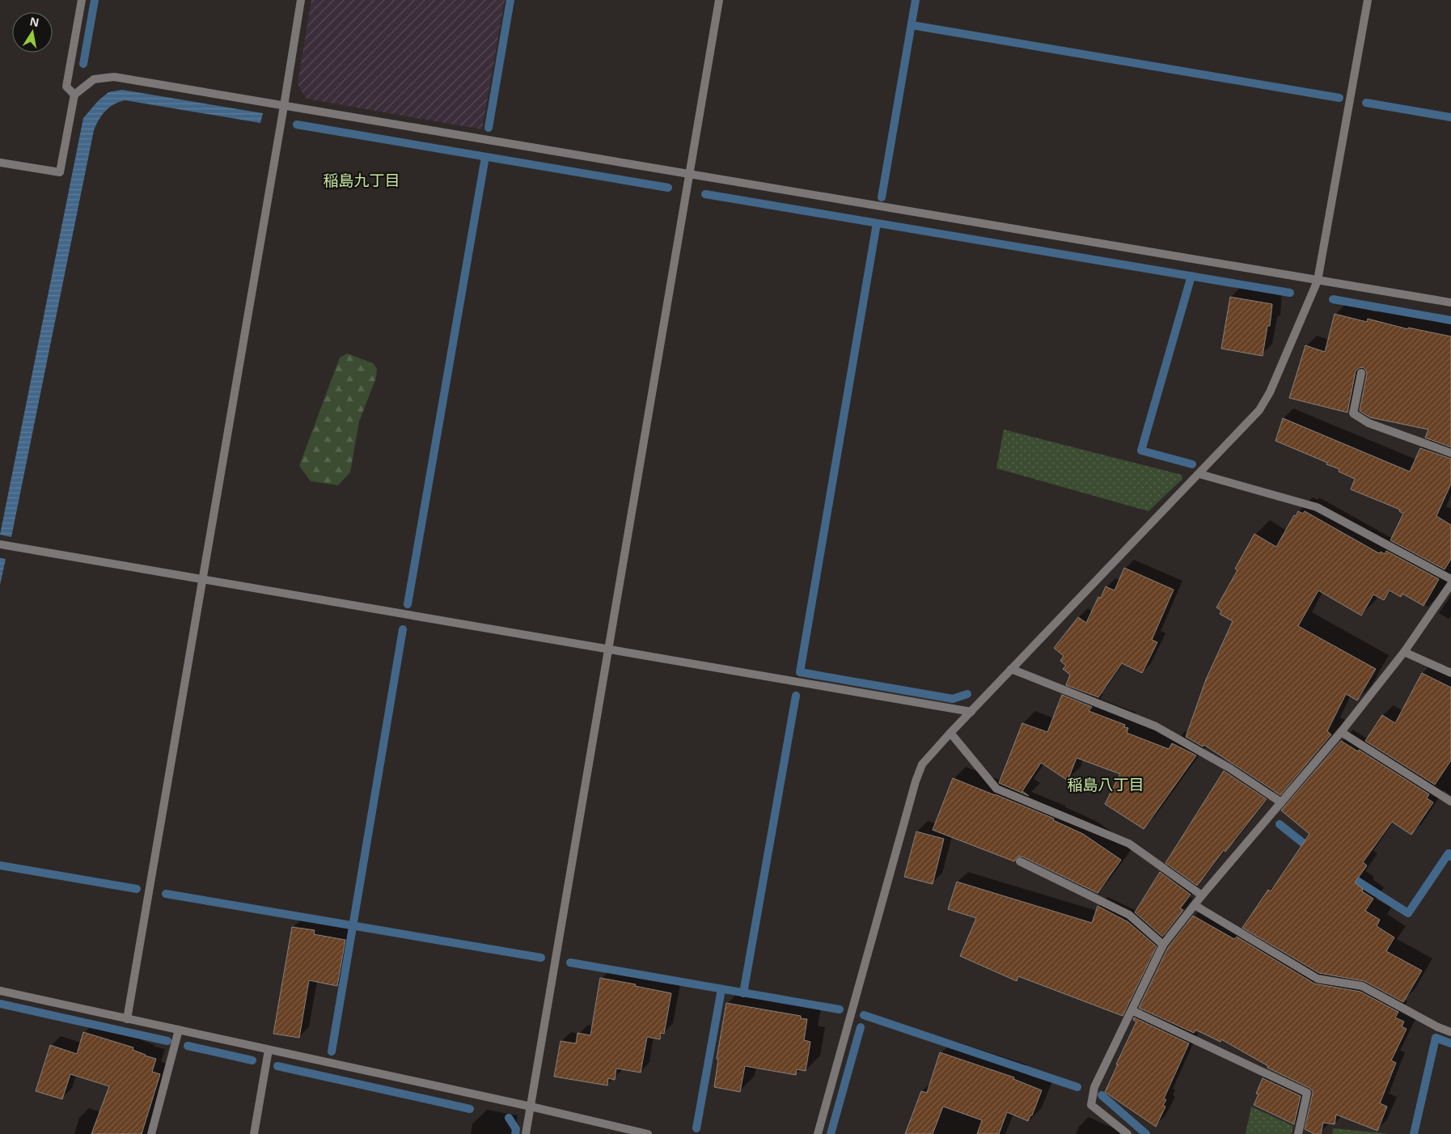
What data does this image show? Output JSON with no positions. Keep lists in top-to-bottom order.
{
  "districts": ["稲島九丁目", "稲島八丁目"],
  "north": "top"
}
